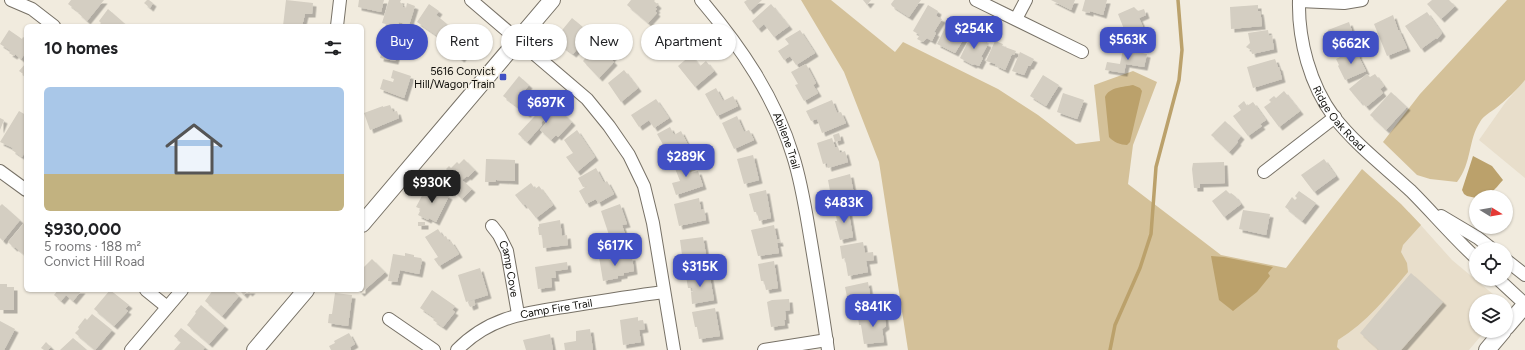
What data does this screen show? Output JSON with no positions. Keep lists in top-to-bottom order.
{
  "streets": {
    "street": [
      "Ridge Oak Road",
      "Abilene Trail",
      "Camp Cove",
      "Camp Fire Trail"
    ]
  },
  "crossings": [
    ["Camp Cove", "Camp Fire Trail"]
  ],
  "places": {
    "transit": ["5616 Convict Hill/Wagon Train"]
  },
  "north": "right",
  "page": {
    "price": [
      "$254K",
      "$563K",
      "$662K",
      "$697K",
      "$289K",
      "$930K",
      "$483K",
      "$617K",
      "$315K",
      "$841K"
    ],
    "chip": [
      "Buy",
      "Rent",
      "Filters",
      "New",
      "Apartment"
    ],
    "heading": "10 homes",
    "list": [
      {
        "name": "$930,000",
        "note": "5 rooms · 188 m² · Convict Hill Road"
      }
    ]
  }
}
